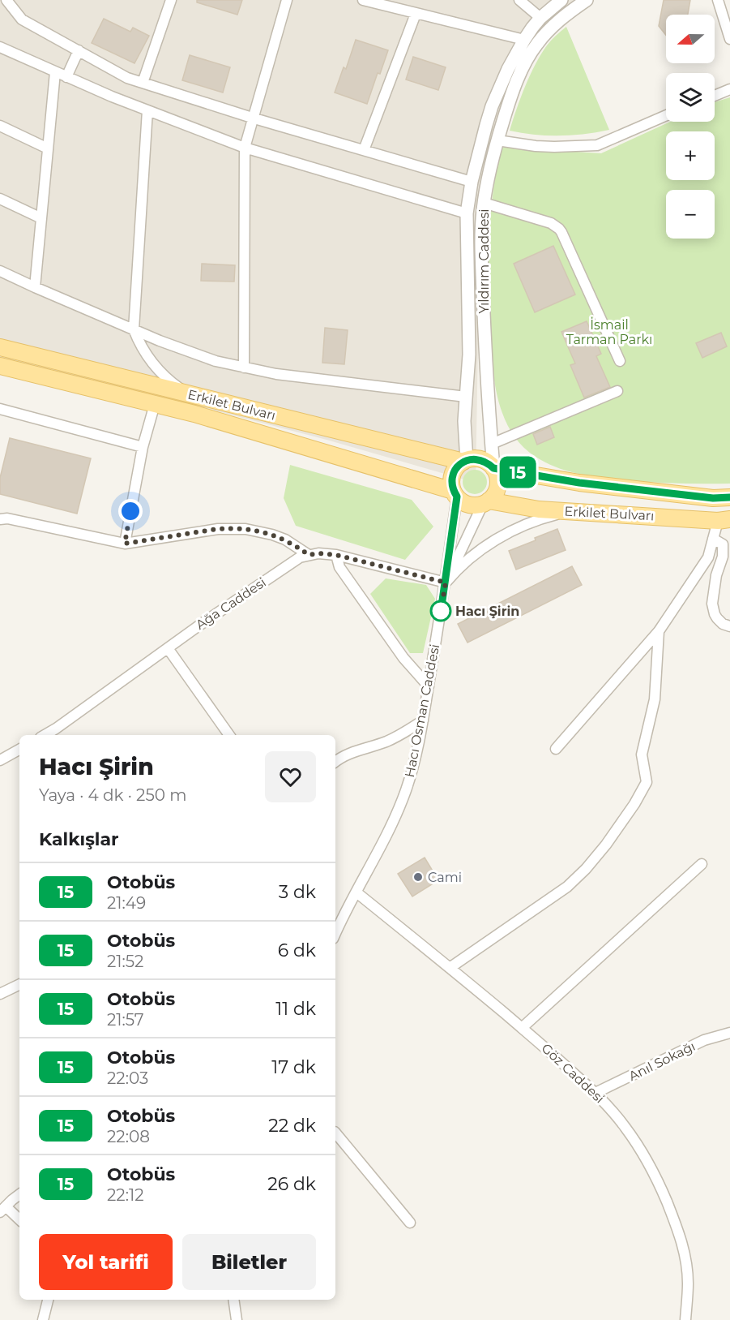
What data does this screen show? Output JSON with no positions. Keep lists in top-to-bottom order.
{
  "streets": {
    "main road": ["Erkilet Bulvarı"],
    "street": [
      "Yıldırım Caddesi",
      "Ağa Caddesi",
      "Hacı Osman Caddesi",
      "Anıl Sokağı",
      "Göz Caddesi"
    ]
  },
  "crossings": [
    ["Yıldırım Caddesi", "Erkilet Bulvarı"],
    ["Ağa Caddesi", "Hacı Osman Caddesi"],
    ["Hacı Osman Caddesi", "Göz Caddesi"],
    ["Anıl Sokağı", "Göz Caddesi"]
  ],
  "parks": ["İsmail Tarman Parkı"],
  "places": ["Hacı Şirin", "Cami"],
  "lines": ["bus line 15"],
  "north": "left",
  "page": {
    "on_map": "15",
    "map_buttons": ["+", "−"],
    "heading": [
      ["Hacı Şirin", "Yaya · 4 dk · 250 m"],
      "Kalkışlar"
    ],
    "list": [
      {
        "mark": "15",
        "name": "Otobüs",
        "note": "21:49",
        "value": "3 dk"
      },
      {
        "mark": "15",
        "name": "Otobüs",
        "note": "21:52",
        "value": "6 dk"
      },
      {
        "mark": "15",
        "name": "Otobüs",
        "note": "21:57",
        "value": "11 dk"
      },
      {
        "mark": "15",
        "name": "Otobüs",
        "note": "22:03",
        "value": "17 dk"
      },
      {
        "mark": "15",
        "name": "Otobüs",
        "note": "22:08",
        "value": "22 dk"
      },
      {
        "mark": "15",
        "name": "Otobüs",
        "note": "22:12",
        "value": "26 dk"
      }
    ],
    "buttons": ["Yol tarifi", "Biletler"]
  }
}
